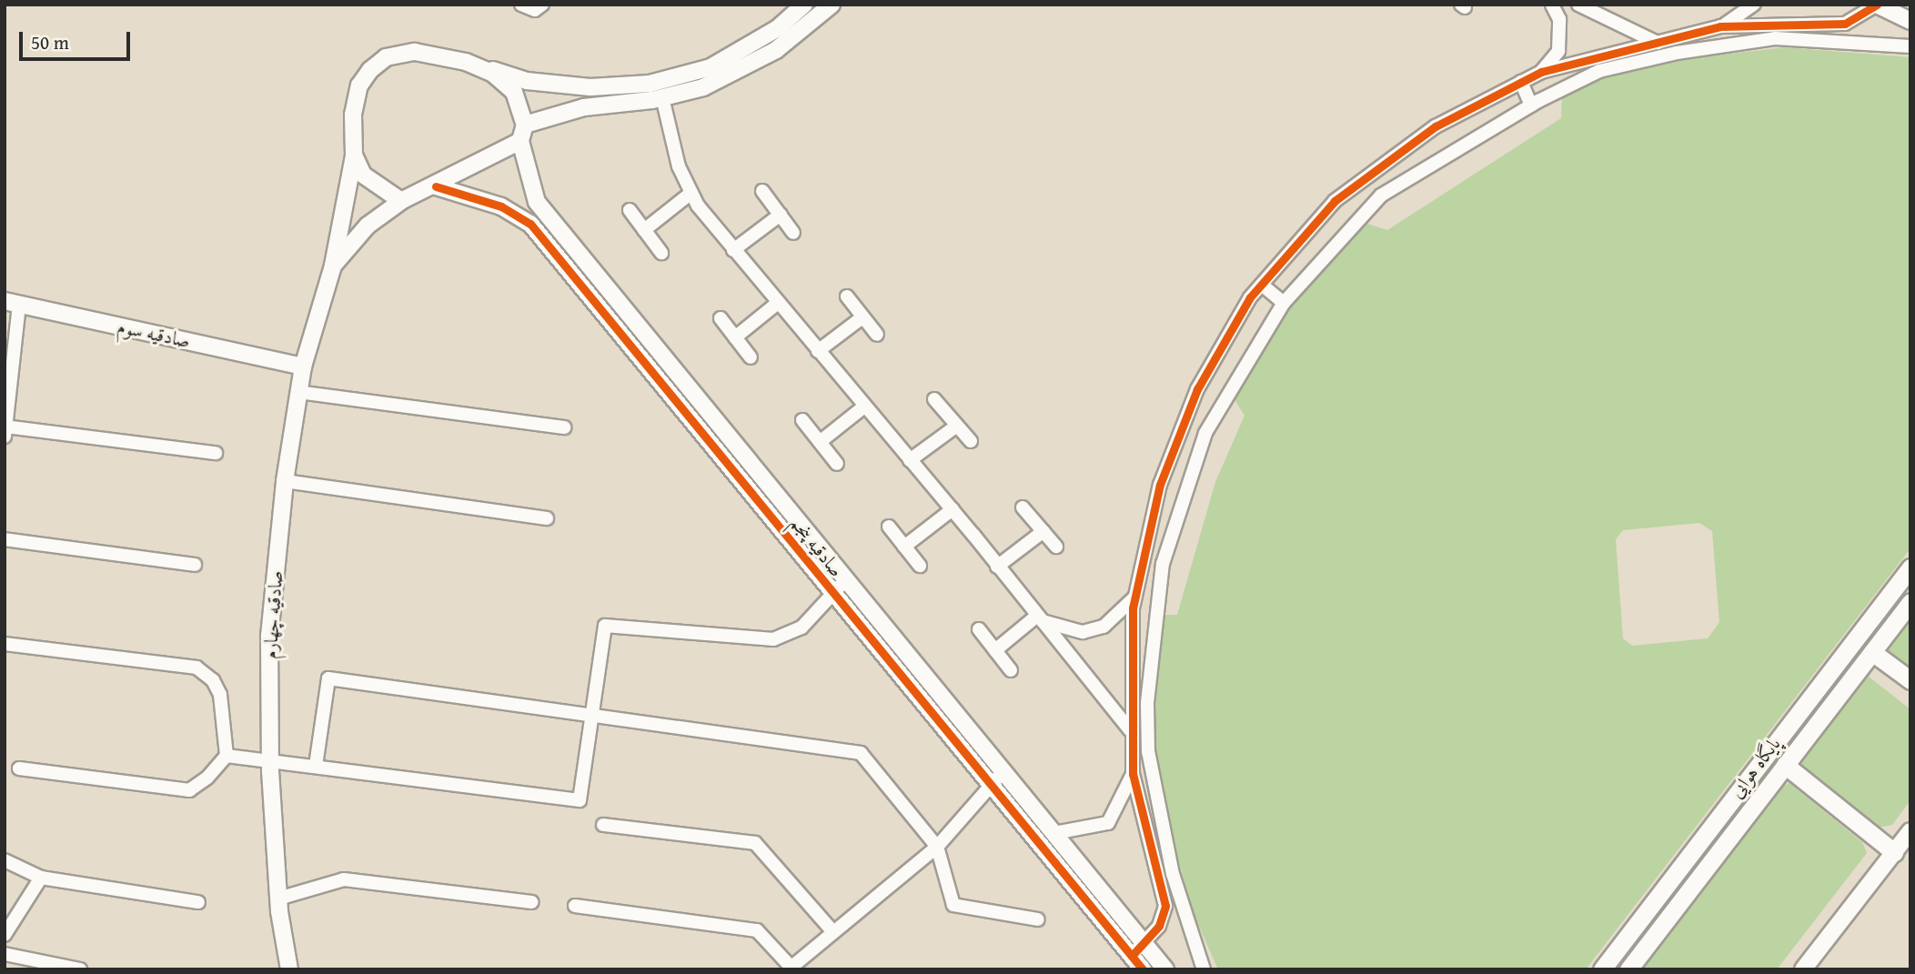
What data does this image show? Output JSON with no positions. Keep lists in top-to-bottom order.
{
  "streets": {
    "main road": ["پایگاه هوایی"],
    "street": ["صادقیه سوم", "صادقیه پنجم", "صادقیه چهارم"]
  },
  "crossings": [
    ["صادقیه سوم", "صادقیه چهارم"],
    ["صادقیه پنجم", "صادقیه چهارم"]
  ],
  "scale_bar": "50 m"
}
